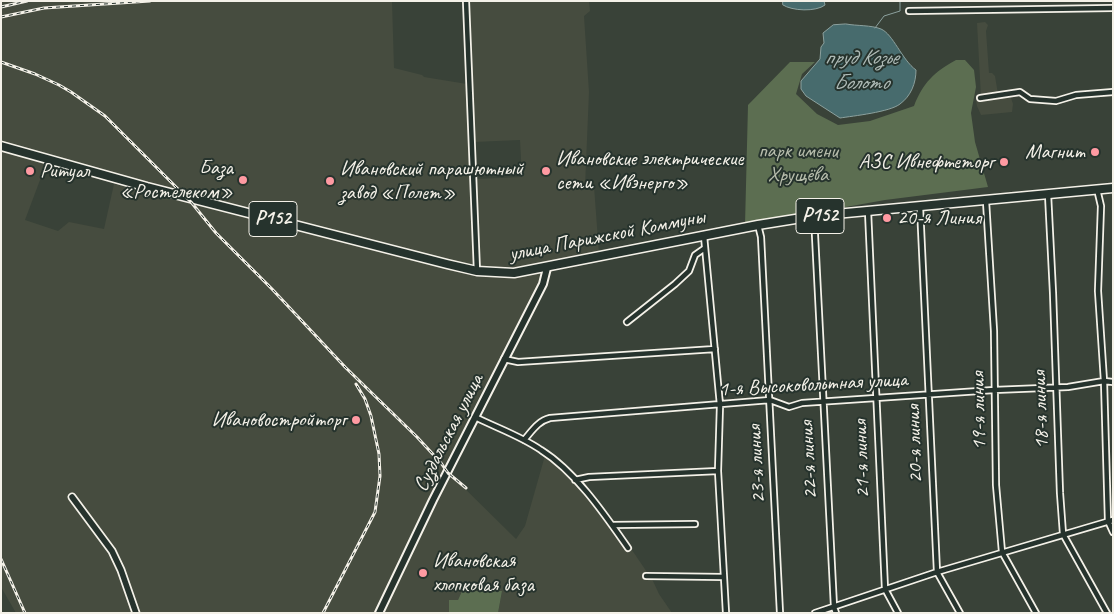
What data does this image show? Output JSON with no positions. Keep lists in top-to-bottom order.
{
  "streets": {
    "main road": ["Р152", "улица Парижской Коммуны", "Суздальская улица"],
    "street": [
      "1-я Высоковольтная улица",
      "18-я линия",
      "19-я линия",
      "20-я линия",
      "21-я линия",
      "22-я линия",
      "23-я линия"
    ]
  },
  "crossings": [
    ["улица Парижской Коммуны", "18-я линия"],
    ["улица Парижской Коммуны", "19-я линия"],
    ["улица Парижской Коммуны", "Суздальская улица"],
    ["улица Парижской Коммуны", "20-я линия"],
    ["улица Парижской Коммуны", "21-я линия"],
    ["улица Парижской Коммуны", "22-я линия"],
    ["улица Парижской Коммуны", "23-я линия"],
    ["1-я Высоковольтная улица", "18-я линия"],
    ["1-я Высоковольтная улица", "19-я линия"],
    ["1-я Высоковольтная улица", "20-я линия"],
    ["1-я Высоковольтная улица", "21-я линия"],
    ["1-я Высоковольтная улица", "22-я линия"],
    ["1-я Высоковольтная улица", "23-я линия"]
  ],
  "water": ["пруд Козье Болото"],
  "parks": ["парк имени Хрущёва"],
  "places": [
    "Магнит",
    "АЗС Ивнефтеторг",
    "Ритуал",
    "Ивановские электрические сети «Ивэнерго»",
    "База «Ростелеком»",
    "Ивановский парашютный завод «Полет»",
    "20-я Линия",
    "Ивановостройторг",
    "Ивановская хлопковая база"
  ]
}
